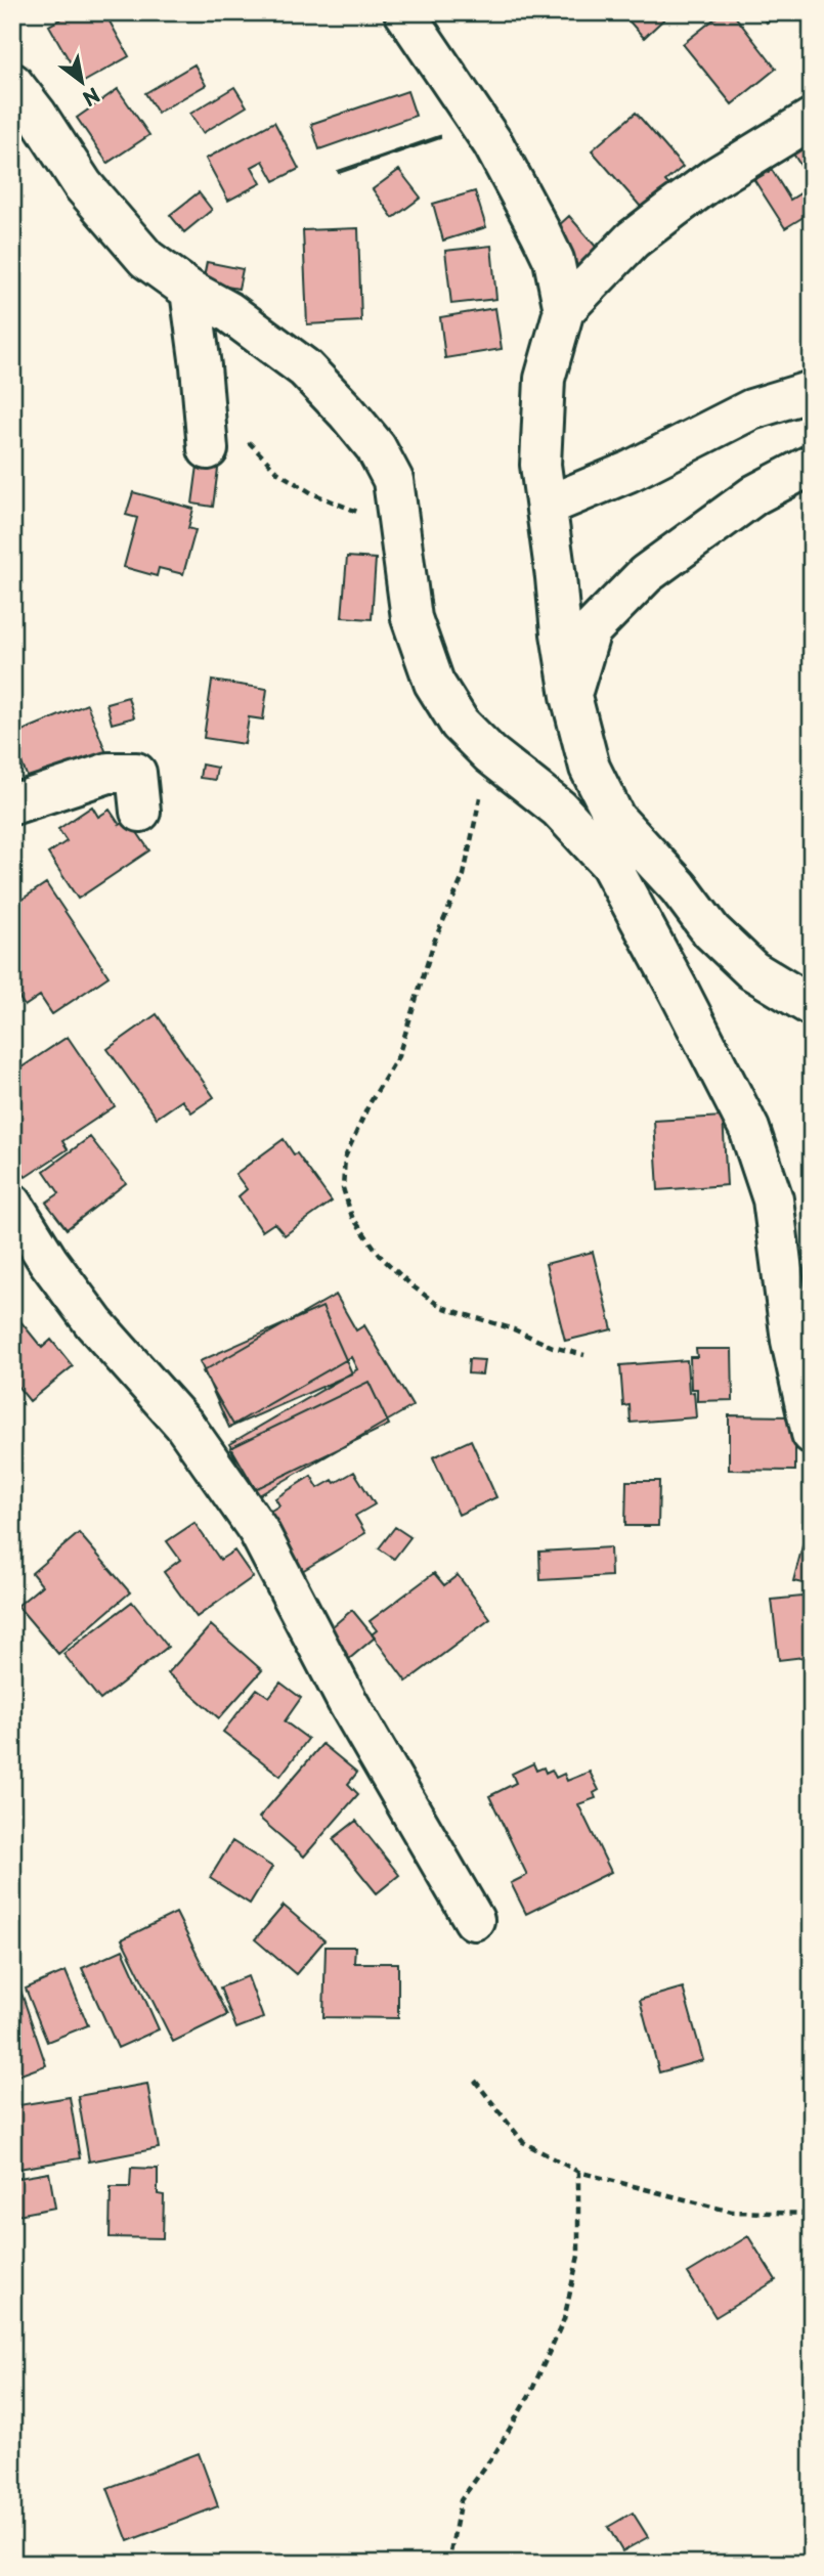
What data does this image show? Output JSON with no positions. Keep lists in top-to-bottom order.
{
  "north": "bottom right"
}
